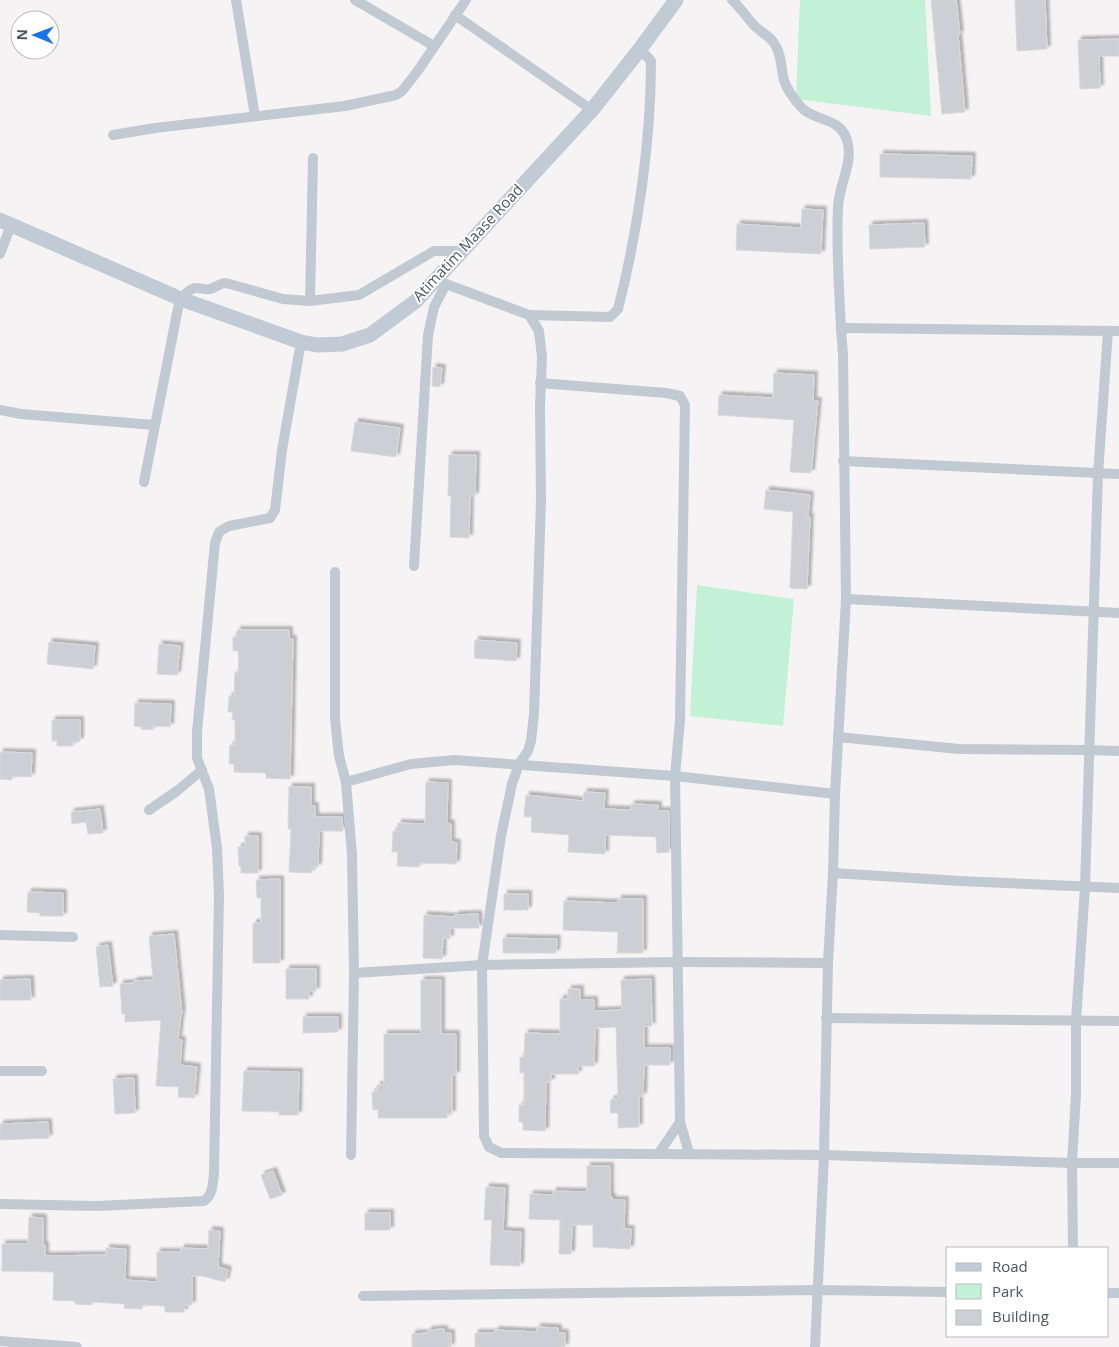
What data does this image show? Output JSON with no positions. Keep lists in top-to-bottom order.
{
  "streets": {
    "main road": ["Atimatim Maase Road"]
  },
  "legend": ["Road", "Park", "Building"],
  "north": "left"
}
